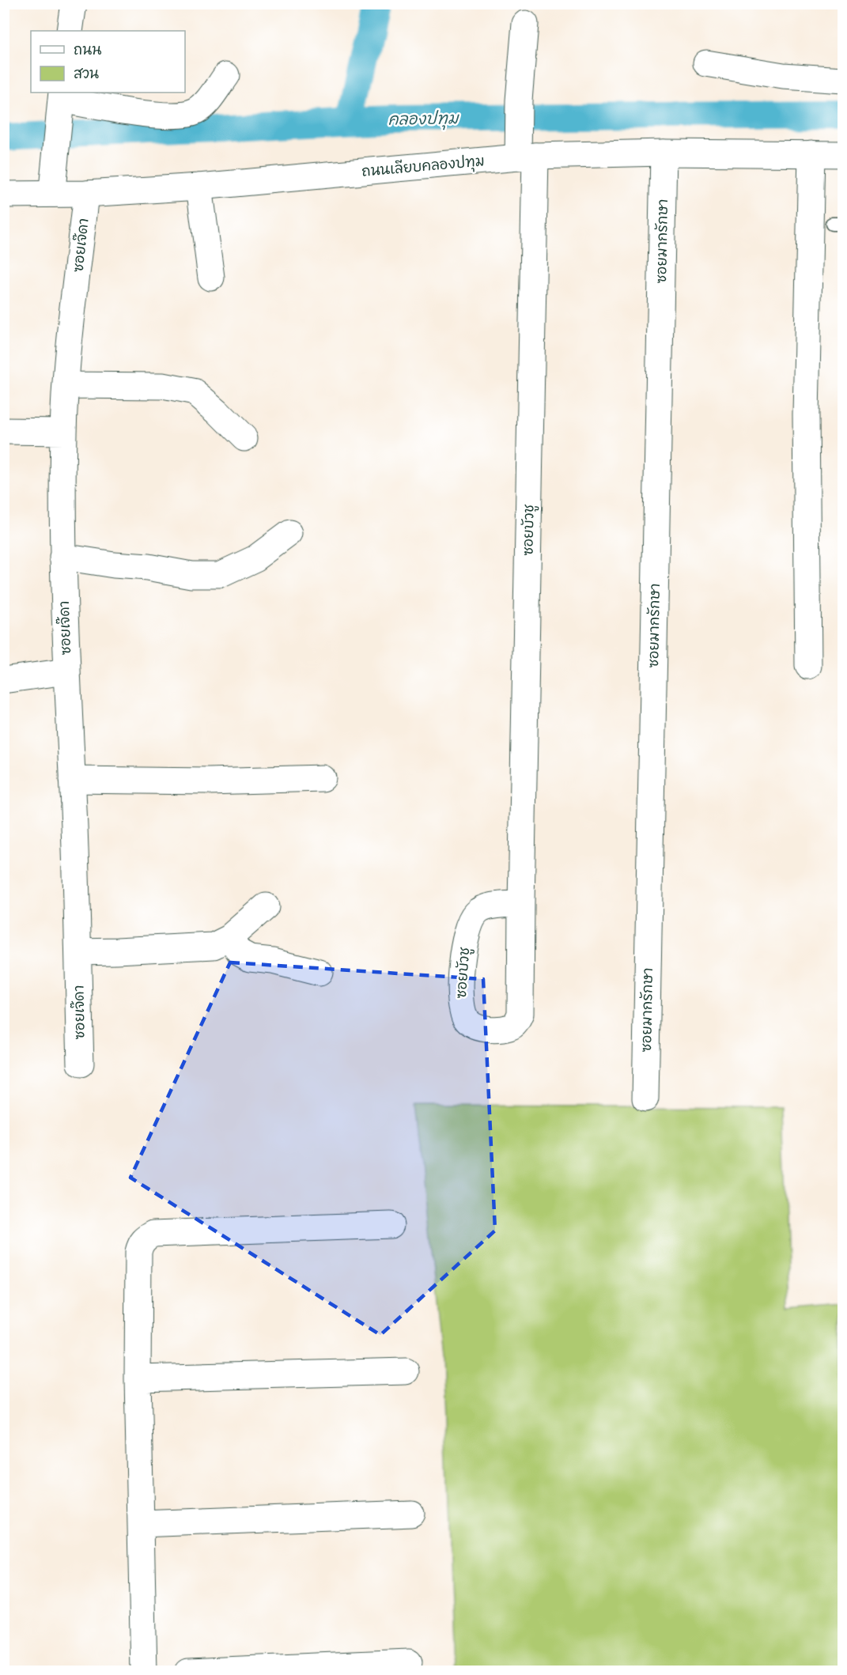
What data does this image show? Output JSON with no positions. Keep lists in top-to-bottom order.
{
  "streets": {
    "street": [
      "ถนนเลียบคลองปทุม",
      "ซอยมากรักษา",
      "ซอยเจ๊ดา",
      "ซอยบัวชู"
    ]
  },
  "crossings": [
    ["ถนนเลียบคลองปทุม", "ซอยมากรักษา"],
    ["ถนนเลียบคลองปทุม", "ซอยเจ๊ดา"],
    ["ถนนเลียบคลองปทุม", "ซอยบัวชู"]
  ],
  "water": ["คลองปทุม"],
  "legend": ["ถนน", "สวน"]
}
